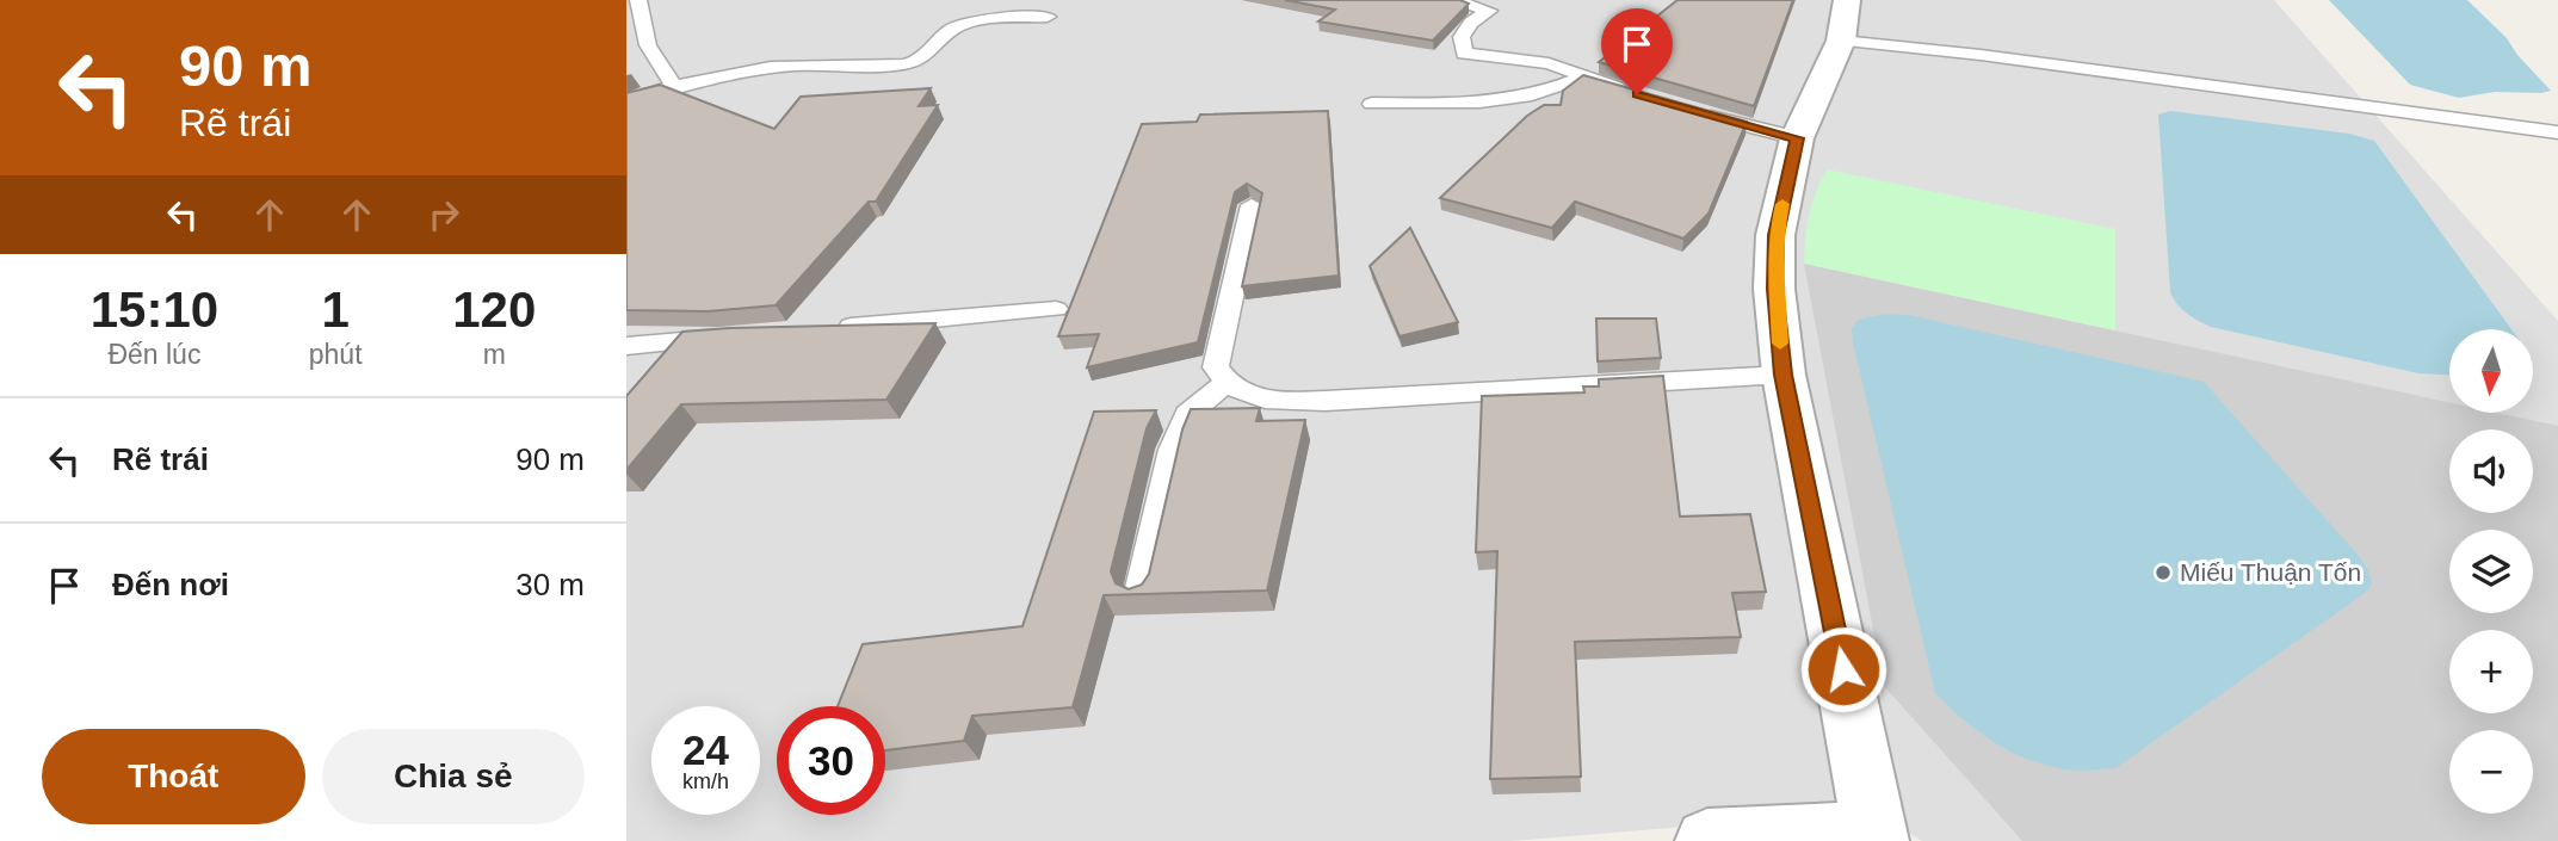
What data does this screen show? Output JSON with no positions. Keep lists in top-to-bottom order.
{
  "places": ["Miếu Thuận Tốn"],
  "north": "bottom",
  "page": {
    "turn": ["90 m", "Rẽ trái"],
    "eta": [
      "15:10",
      "Đến lúc",
      "1",
      "phút",
      "120",
      "m"
    ],
    "map_buttons": ["+", "−"],
    "list": [
      {
        "name": "Rẽ trái",
        "value": "90 m"
      },
      {
        "name": "Đến nơi",
        "value": "30 m"
      }
    ],
    "speed": "24 km/h",
    "limit": "30",
    "buttons": ["Thoát", "Chia sẻ"]
  }
}
